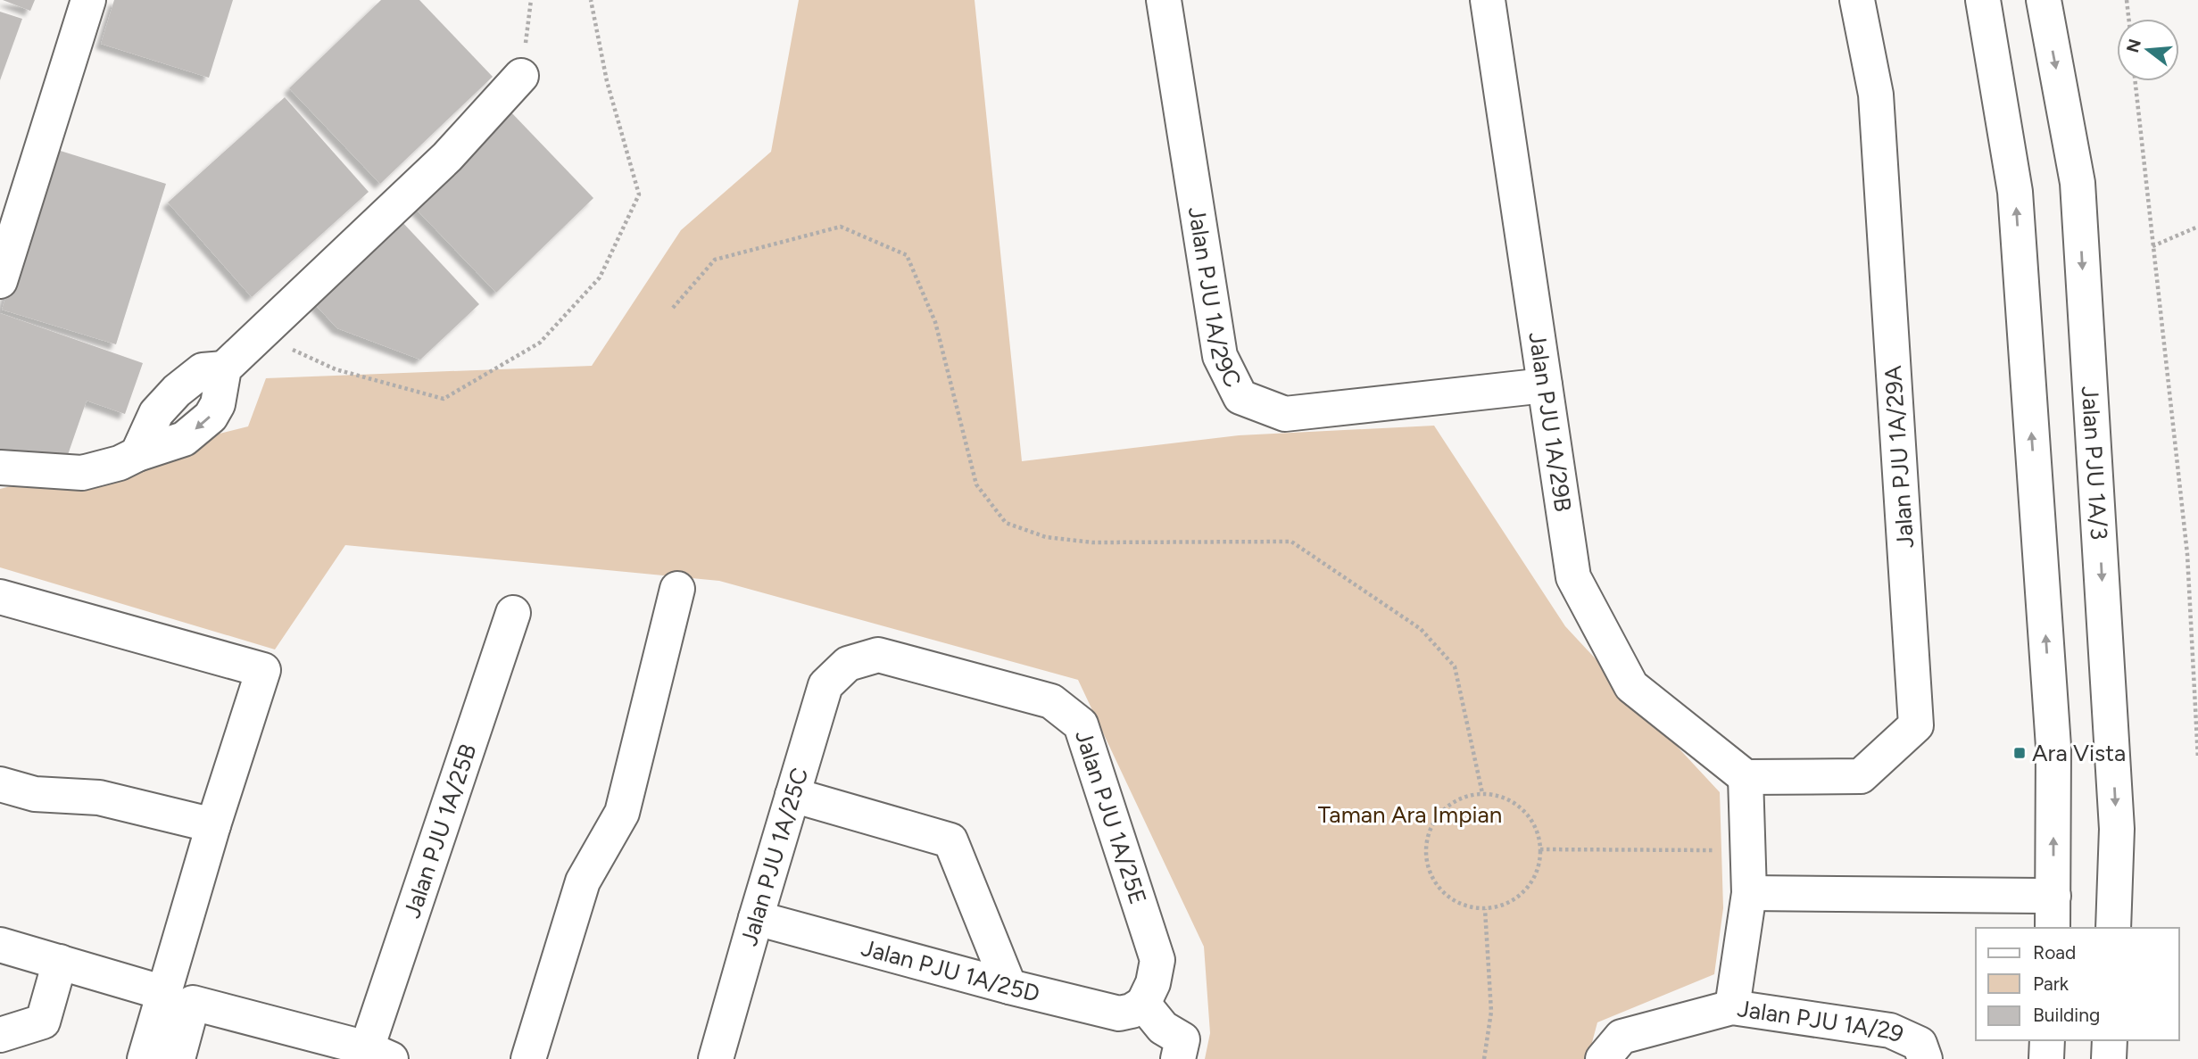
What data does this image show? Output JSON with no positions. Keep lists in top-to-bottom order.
{
  "streets": {
    "street": [
      "Jalan PJU 1A/29C",
      "Jalan PJU 1A/29B",
      "Jalan PJU 1A/29A",
      "Jalan PJU 1A/3",
      "Jalan PJU 1A/25E",
      "Jalan PJU 1A/25B",
      "Jalan PJU 1A/25C",
      "Jalan PJU 1A/25D",
      "Jalan PJU 1A/29"
    ]
  },
  "crossings": [
    ["Jalan PJU 1A/29C", "Jalan PJU 1A/29B"],
    ["Jalan PJU 1A/29B", "Jalan PJU 1A/29A"],
    ["Jalan PJU 1A/25E", "Jalan PJU 1A/25C"],
    ["Jalan PJU 1A/25E", "Jalan PJU 1A/25D"],
    ["Jalan PJU 1A/25C", "Jalan PJU 1A/25D"]
  ],
  "parks": ["Taman Ara Impian"],
  "places": {
    "transit": ["Ara Vista"]
  },
  "legend": ["Road", "Park", "Building"],
  "north": "left"
}
